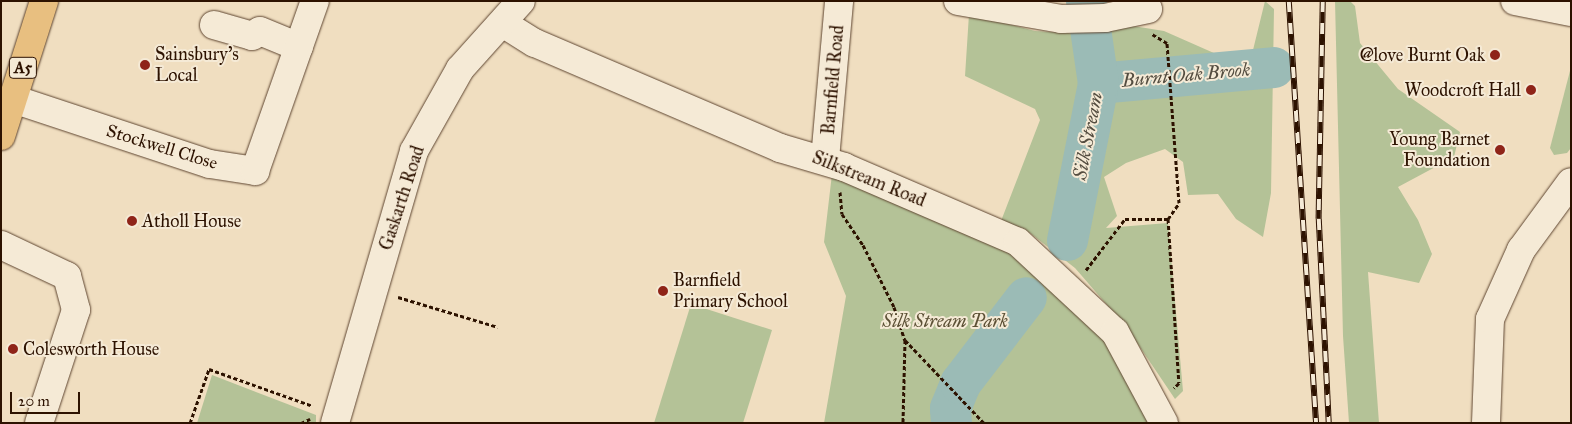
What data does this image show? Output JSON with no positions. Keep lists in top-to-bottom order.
{
  "streets": {
    "main road": ["A5"],
    "street": [
      "Barnfield Road",
      "Stockwell Close",
      "Silkstream Road",
      "Gaskarth Road"
    ]
  },
  "crossings": [
    ["A5", "Stockwell Close"],
    ["Barnfield Road", "Silkstream Road"],
    ["Silkstream Road", "Gaskarth Road"]
  ],
  "water": ["Burnt Oak Brook", "Silk Stream"],
  "parks": ["Silk Stream Park"],
  "places": [
    "@love Burnt Oak",
    "Sainsbury's Local",
    "Woodcroft Hall",
    "Young Barnet Foundation",
    "Atholl House",
    "Barnfield Primary School",
    "Colesworth House"
  ],
  "scale_bar": "20 m"
}
